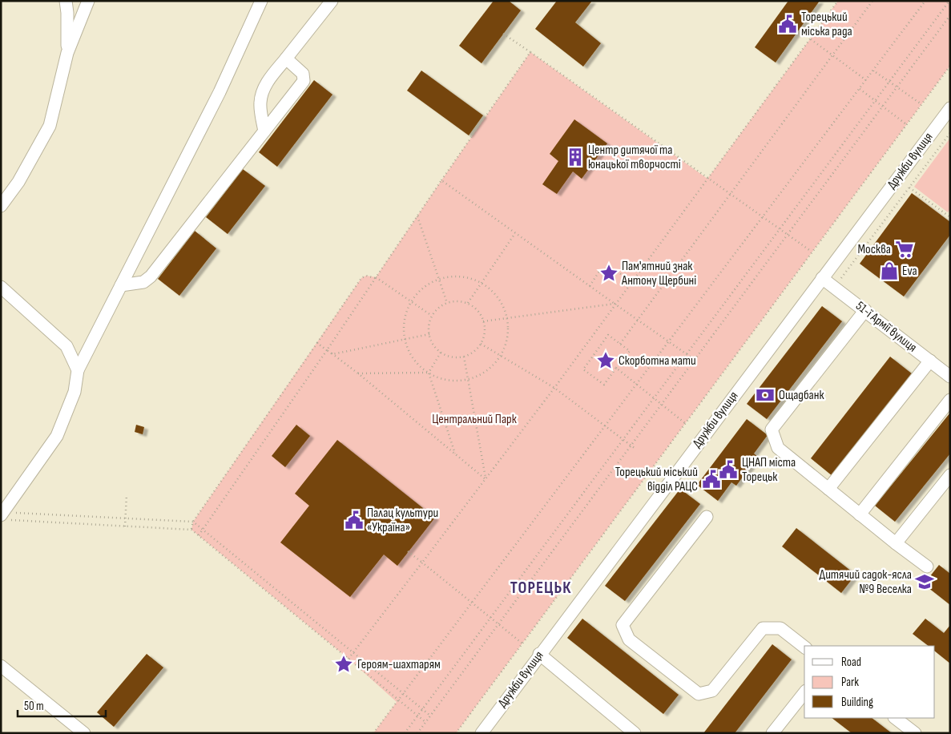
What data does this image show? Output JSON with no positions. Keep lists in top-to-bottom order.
{
  "streets": {
    "street": ["Дружби вулиця", "51-ї Армії вулиця"]
  },
  "crossings": [
    ["Дружби вулиця", "51-ї Армії вулиця"]
  ],
  "districts": ["ТОРЕЦЬК"],
  "parks": ["Центральний Парк"],
  "places": {
    "public building": [
      "Торецький міська рада",
      "ЦНАП міста Торецьк",
      "Торецький міський відділ РАЦС",
      "Палац культури «Україна»"
    ],
    "building": ["Центр дитячої та юнацької творчості"],
    "supermarket": ["Москва"],
    "shop": ["Eva"],
    "place": ["Пам'ятний знак Антону Щербині", "Скорботна мати", "Героям-шахтарям"],
    "bank": ["Ощадбанк"],
    "school or university": ["Дитячий садок-ясла №9 Веселка"]
  },
  "legend": ["Road", "Park", "Building"],
  "scale_bar": "50 m"
}
